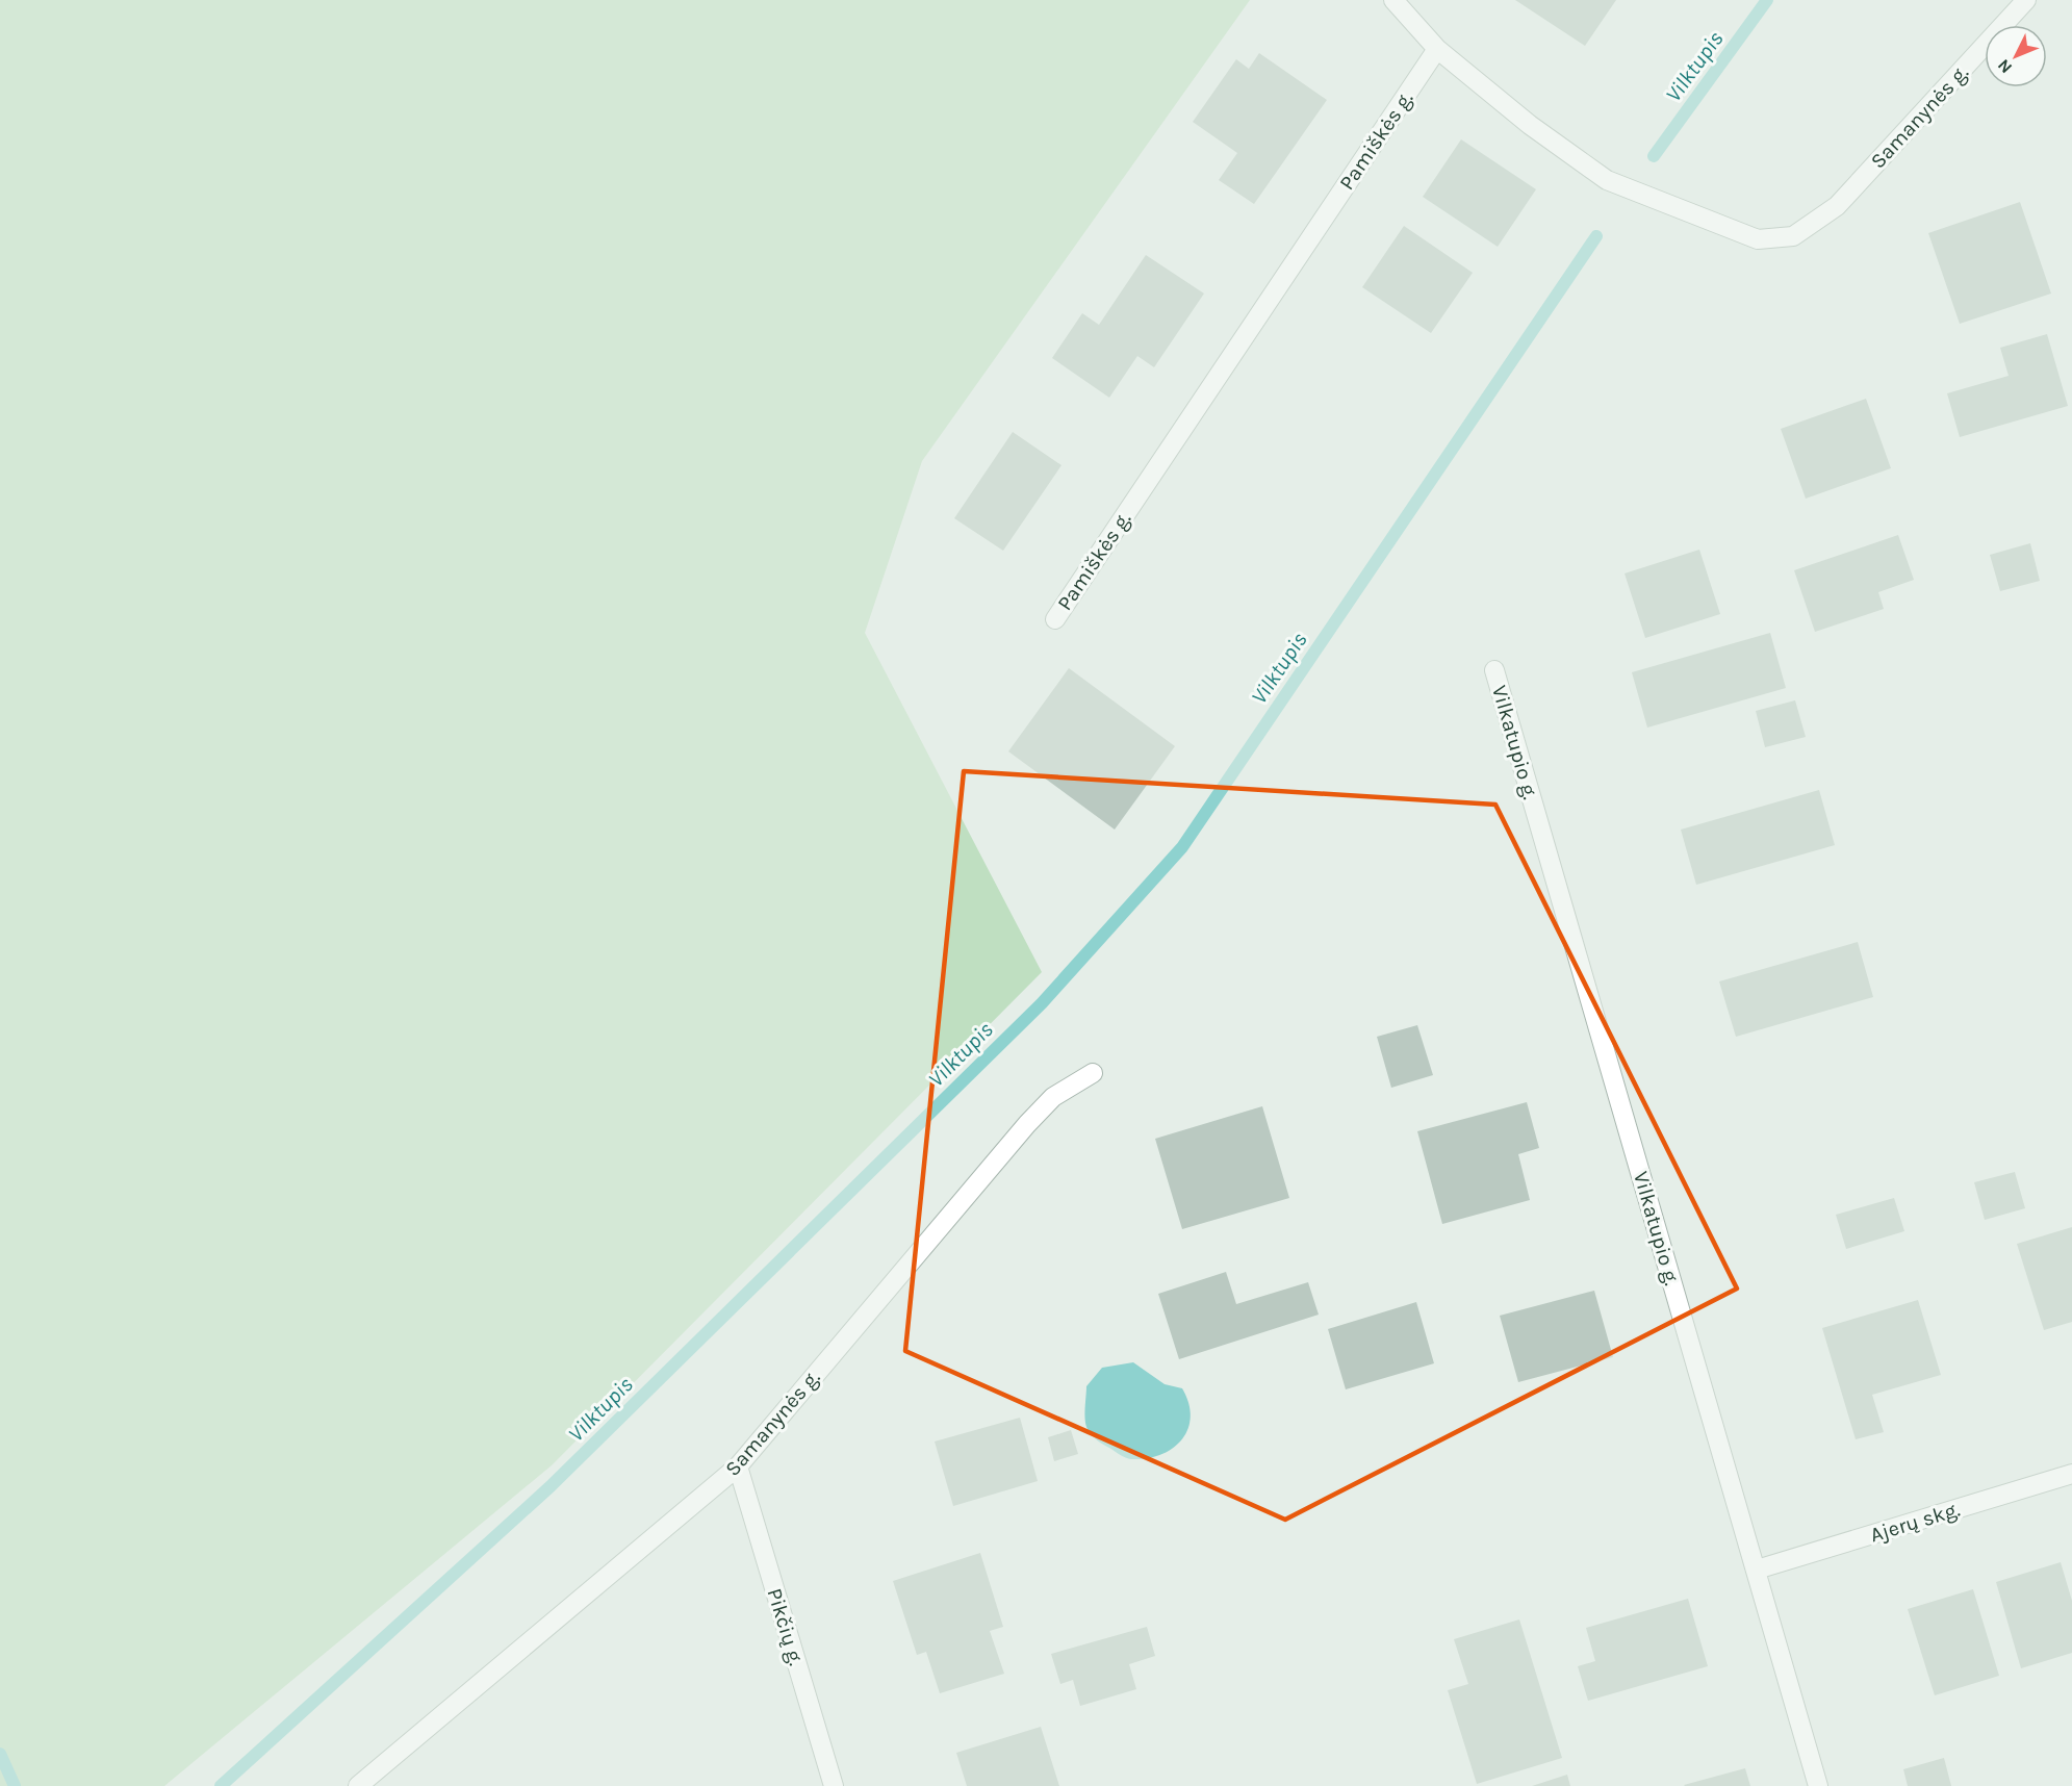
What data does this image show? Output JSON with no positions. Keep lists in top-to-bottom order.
{
  "streets": {
    "street": [
      "Samanynės g.",
      "Pamiškės g.",
      "Vilkatupio g.",
      "Ajerų skg.",
      "Pikčių g."
    ]
  },
  "crossings": [
    ["Samanynės g.", "Pamiškės g."],
    ["Samanynės g.", "Pikčių g."],
    ["Vilkatupio g.", "Ajerų skg."]
  ],
  "water": ["Vilktupis"],
  "north": "bottom left"
}
